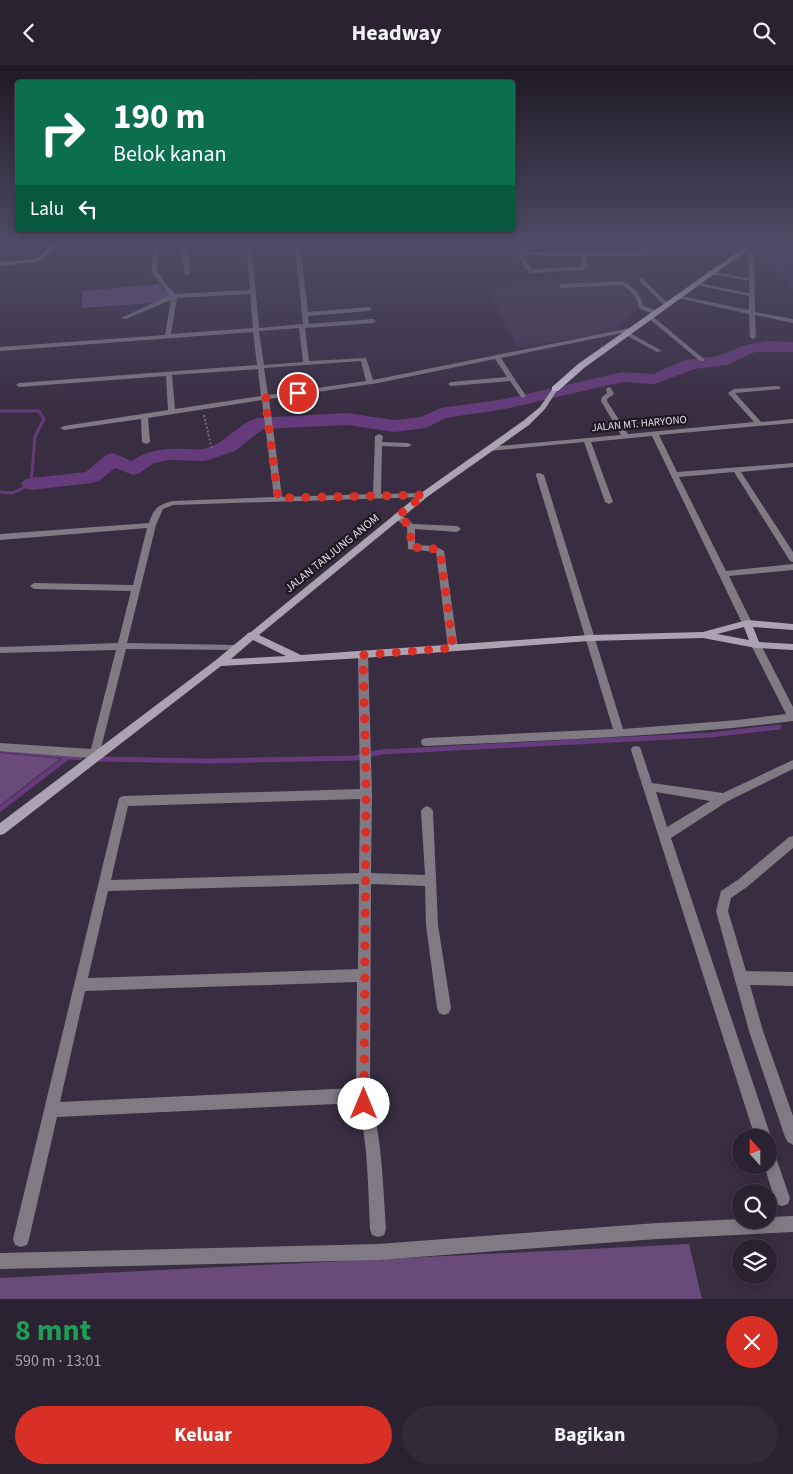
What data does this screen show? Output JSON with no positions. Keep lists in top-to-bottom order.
{
  "streets": {
    "main road": ["JALAN TANJUNG ANOM"],
    "street": ["JALAN MT. HARYONO"]
  },
  "crossings": [
    ["JALAN MT. HARYONO", "JALAN TANJUNG ANOM"]
  ],
  "north": "top",
  "page": {
    "header": "Headway",
    "turn": ["190 m", "Belok kanan"],
    "then": "Lalu",
    "heading": ["8 mnt", "590 m · 13:01"],
    "buttons": ["Keluar", "Bagikan"]
  }
}
